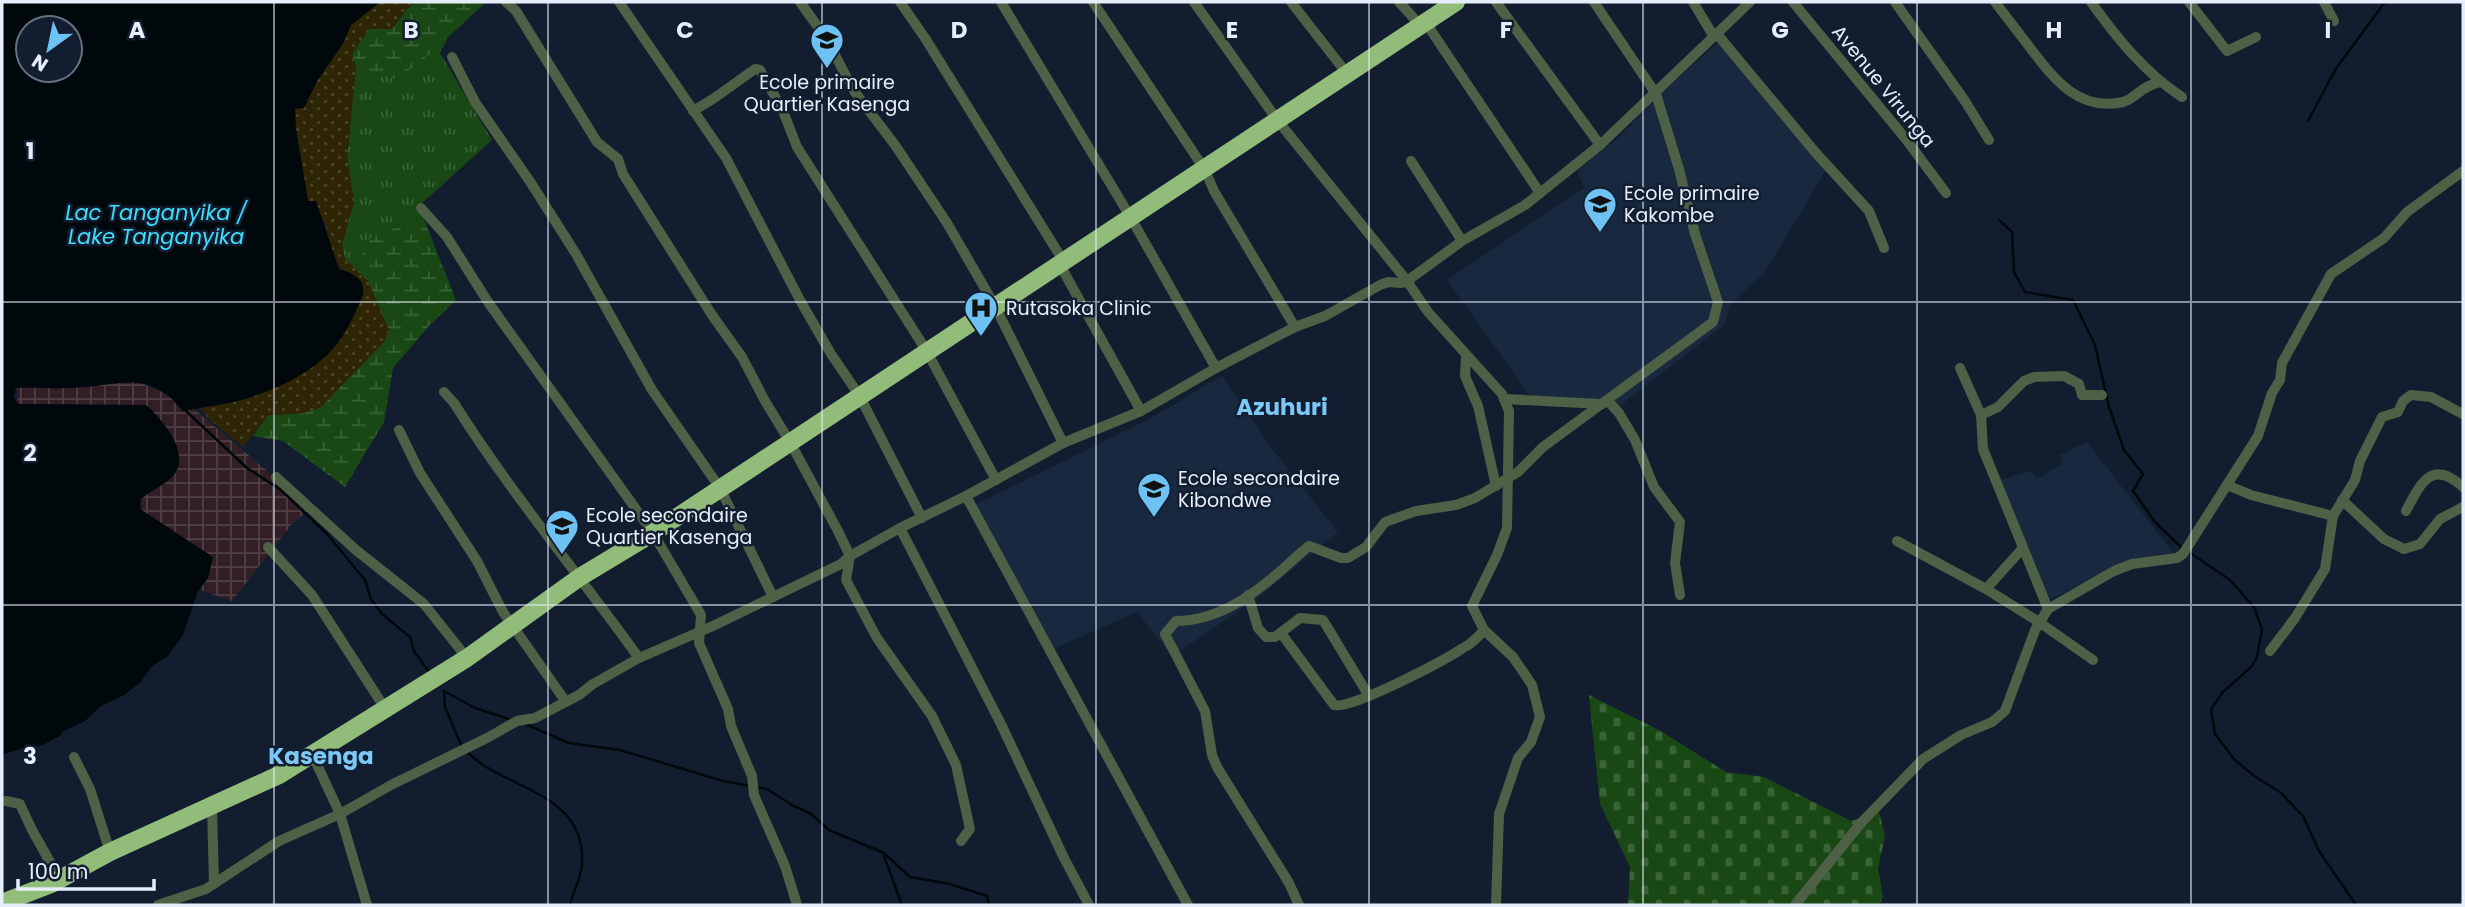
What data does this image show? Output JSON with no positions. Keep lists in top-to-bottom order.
{
  "streets": {
    "street": ["Avenue Virunga"]
  },
  "districts": ["Azuhuri", "Kasenga"],
  "water": ["Lac Tanganyika / Lake Tanganyika"],
  "places": {
    "school or university": [
      "Ecole primaire Quartier Kasenga",
      "Ecole primaire Kakombe",
      "Ecole secondaire Kibondwe",
      "Ecole secondaire Quartier Kasenga"
    ],
    "hospital": ["Rutasoka Clinic"]
  },
  "scale_bar": "100 m",
  "north": "bottom left",
  "grid": {
    "columns": [
      "A",
      "B",
      "C",
      "D",
      "E",
      "F",
      "G",
      "H",
      "I"
    ],
    "rows": ["1", "2", "3"]
  }
}
